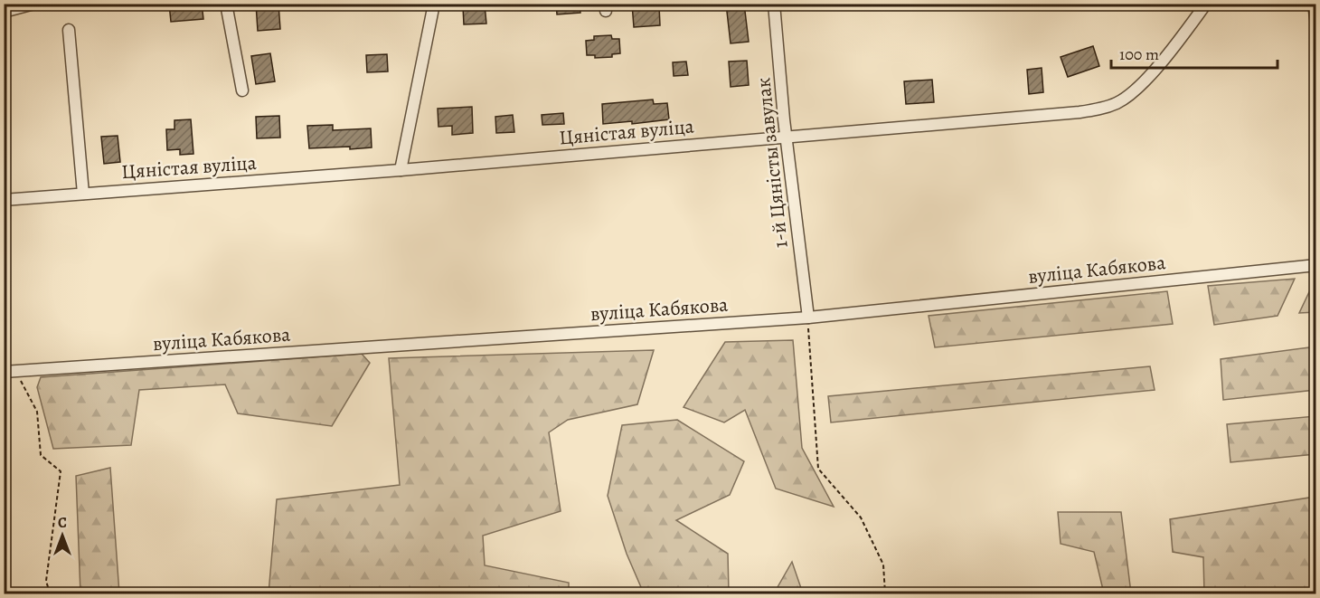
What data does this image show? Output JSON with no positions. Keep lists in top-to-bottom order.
{
  "streets": {
    "street": ["Цяністая вуліца", "1-й Цяністы завулак", "вуліца Кабякова"]
  },
  "crossings": [
    ["Цяністая вуліца", "1-й Цяністы завулак"],
    ["1-й Цяністы завулак", "вуліца Кабякова"]
  ],
  "scale_bar": "100 m",
  "north": "top"
}
